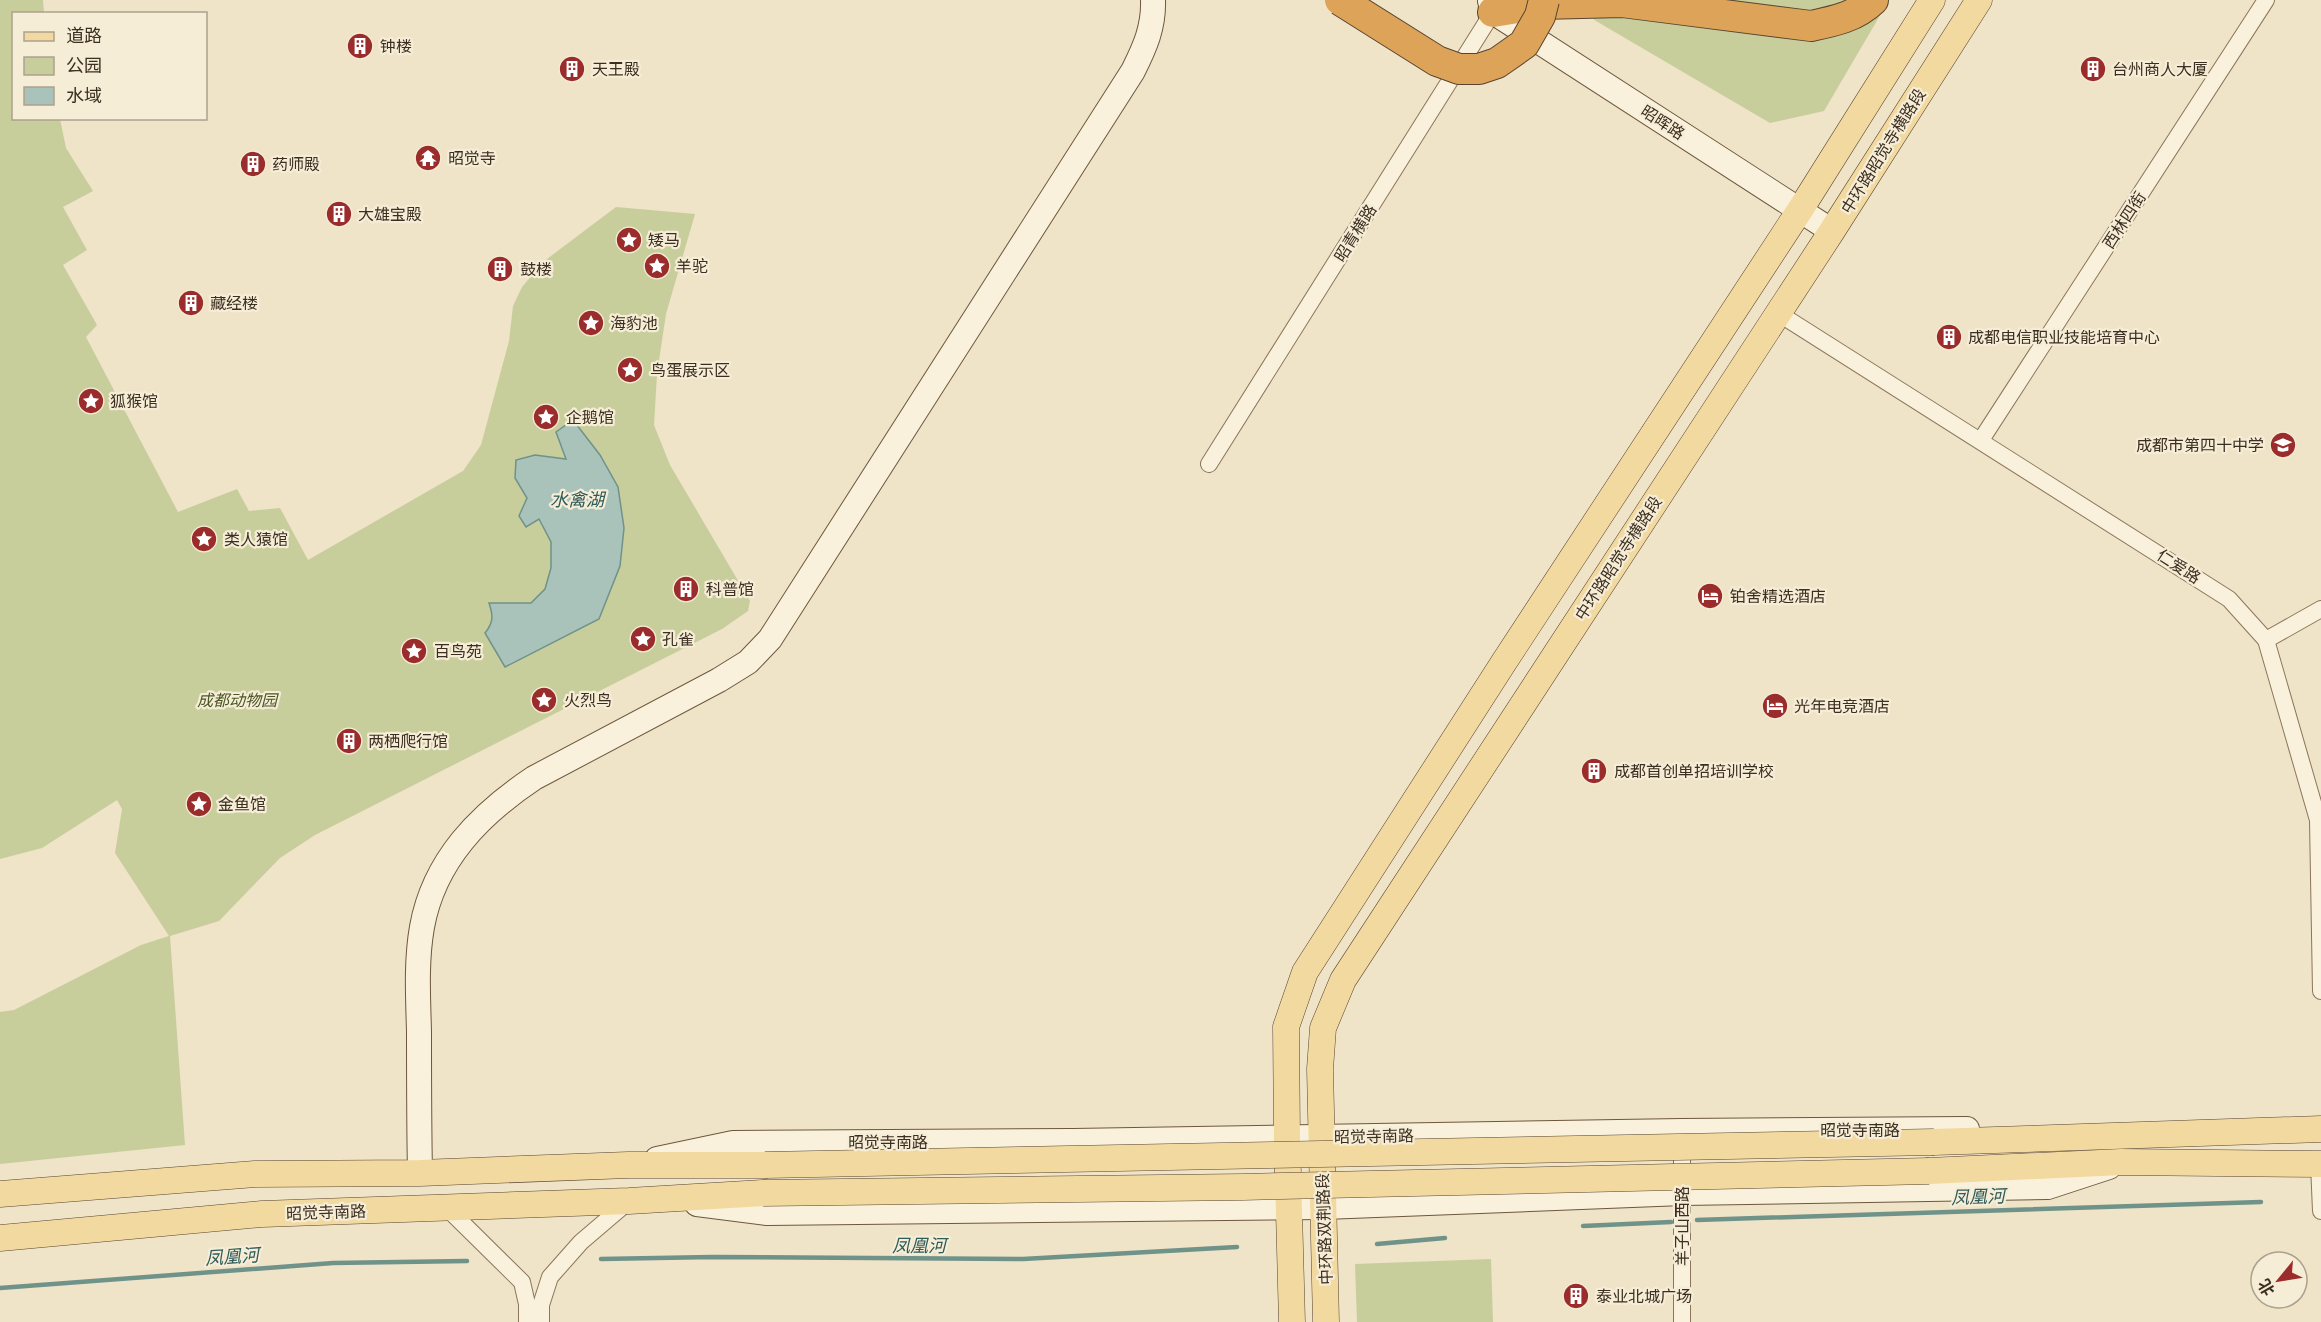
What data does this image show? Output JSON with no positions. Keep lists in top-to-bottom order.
{
  "streets": {
    "main road": ["中环路昭觉寺横路段", "昭觉寺南路", "中环路双荆路段"],
    "street": [
      "昭晖路",
      "西林四街",
      "昭青横路",
      "仁爱路",
      "羊子山西路"
    ]
  },
  "crossings": [
    ["昭晖路", "中环路昭觉寺横路段"],
    ["昭晖路", "昭青横路"],
    ["中环路昭觉寺横路段", "仁爱路"],
    ["中环路昭觉寺横路段", "昭觉寺南路"],
    ["中环路昭觉寺横路段", "中环路双荆路段"],
    ["西林四街", "仁爱路"],
    ["昭觉寺南路", "羊子山西路"],
    ["昭觉寺南路", "中环路双荆路段"]
  ],
  "water": ["水禽湖", "凤凰河"],
  "parks": ["成都动物园"],
  "places": {
    "building": [
      "钟楼",
      "天王殿",
      "台州商人大厦",
      "药师殿",
      "大雄宝殿",
      "鼓楼",
      "藏经楼",
      "成都电信职业技能培育中心",
      "科普馆",
      "两栖爬行馆",
      "成都首创单招培训学校",
      "泰业北城广场"
    ],
    "temple": ["昭觉寺"],
    "place": [
      "矮马",
      "羊驼",
      "海豹池",
      "鸟蛋展示区",
      "狐猴馆",
      "企鹅馆",
      "类人猿馆",
      "孔雀",
      "百鸟苑",
      "火烈鸟",
      "金鱼馆"
    ],
    "school or university": ["成都市第四十中学"],
    "hotel": ["铂舍精选酒店", "光年电竞酒店"]
  },
  "legend": ["道路", "公园", "水域"],
  "north": "bottom left"
}
